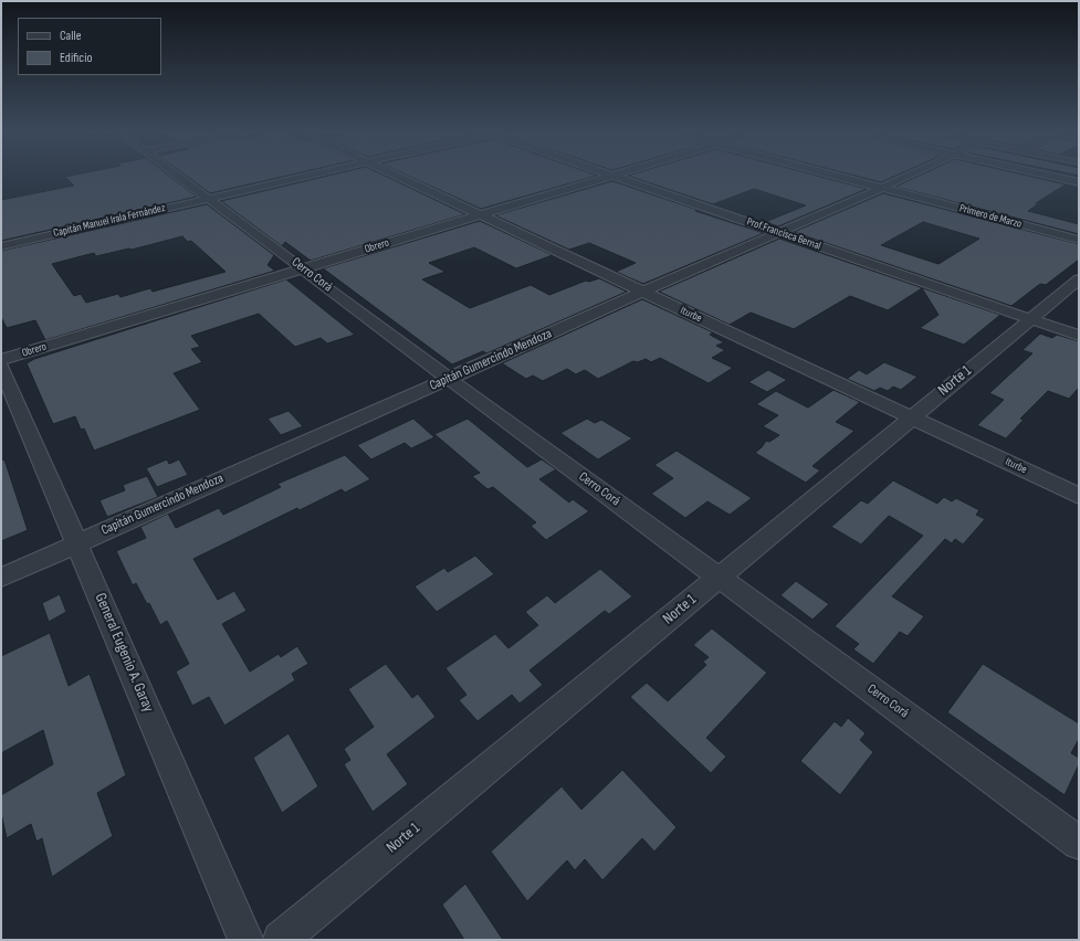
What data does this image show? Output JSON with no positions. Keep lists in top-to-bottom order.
{
  "streets": {
    "street": [
      "Primero de Marzo",
      "Capitán Manuel Irala Fernández",
      "Prof.Francisca Bernal",
      "Obrero",
      "Cerro Corá",
      "Iturbe",
      "Capitán Gumercindo Mendoza",
      "Norte 1",
      "General Eugenio A. Garay"
    ]
  },
  "crossings": [
    ["Primero de Marzo", "Capitán Gumercindo Mendoza"],
    ["Capitán Manuel Irala Fernández", "Cerro Corá"],
    ["Prof.Francisca Bernal", "Capitán Gumercindo Mendoza"],
    ["Prof.Francisca Bernal", "Norte 1"],
    ["Obrero", "Cerro Corá"],
    ["Obrero", "Iturbe"],
    ["Cerro Corá", "Capitán Gumercindo Mendoza"],
    ["Cerro Corá", "Norte 1"],
    ["Iturbe", "Capitán Gumercindo Mendoza"],
    ["Iturbe", "Norte 1"],
    ["Capitán Gumercindo Mendoza", "General Eugenio A. Garay"]
  ],
  "legend": ["Calle", "Edificio"]
}
